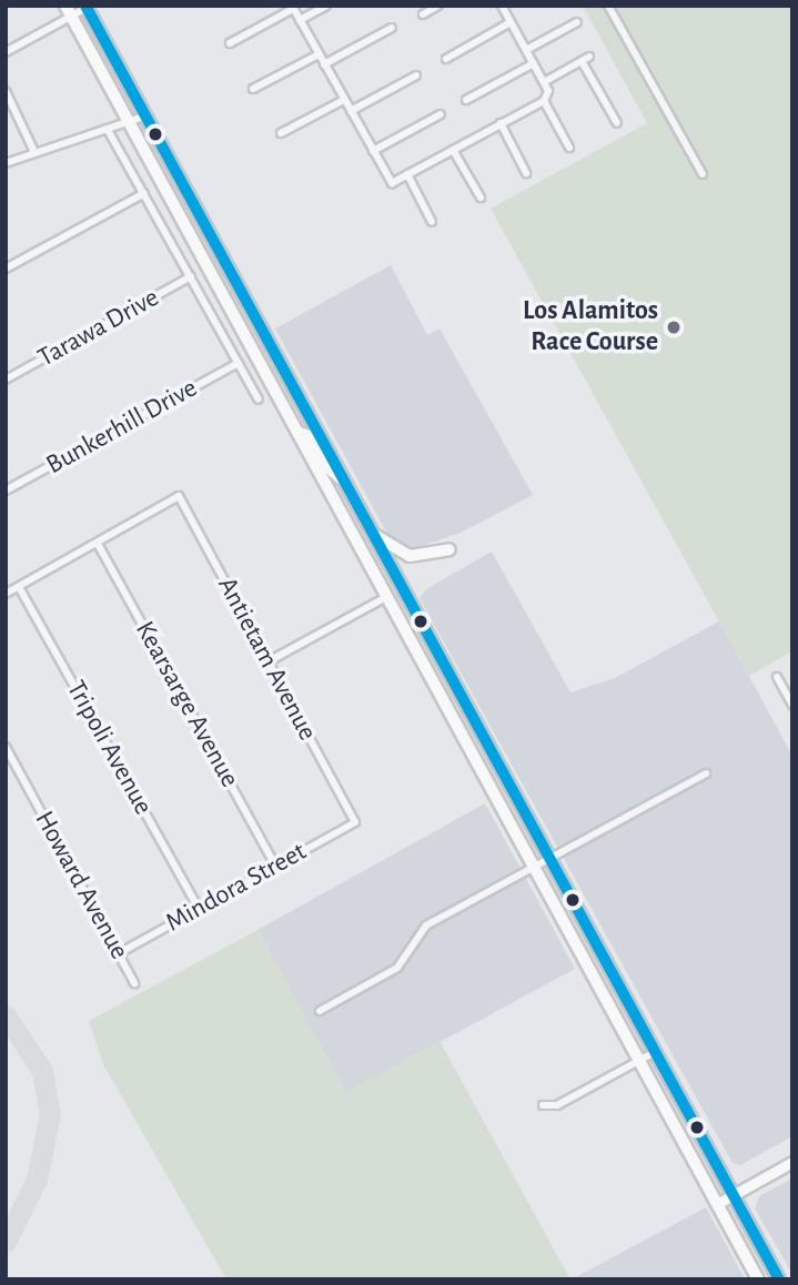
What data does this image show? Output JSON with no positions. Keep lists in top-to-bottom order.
{
  "streets": {
    "street": [
      "Tarawa Drive",
      "Bunkerhill Drive",
      "Antietam Avenue",
      "Kearsarge Avenue",
      "Tripoli Avenue",
      "Howard Avenue",
      "Mindora Street"
    ]
  },
  "crossings": [
    ["Antietam Avenue", "Kearsarge Avenue"],
    ["Antietam Avenue", "Mindora Street"],
    ["Kearsarge Avenue", "Mindora Street"],
    ["Tripoli Avenue", "Mindora Street"],
    ["Howard Avenue", "Mindora Street"]
  ],
  "places": ["Los Alamitos Race Course"]
}
